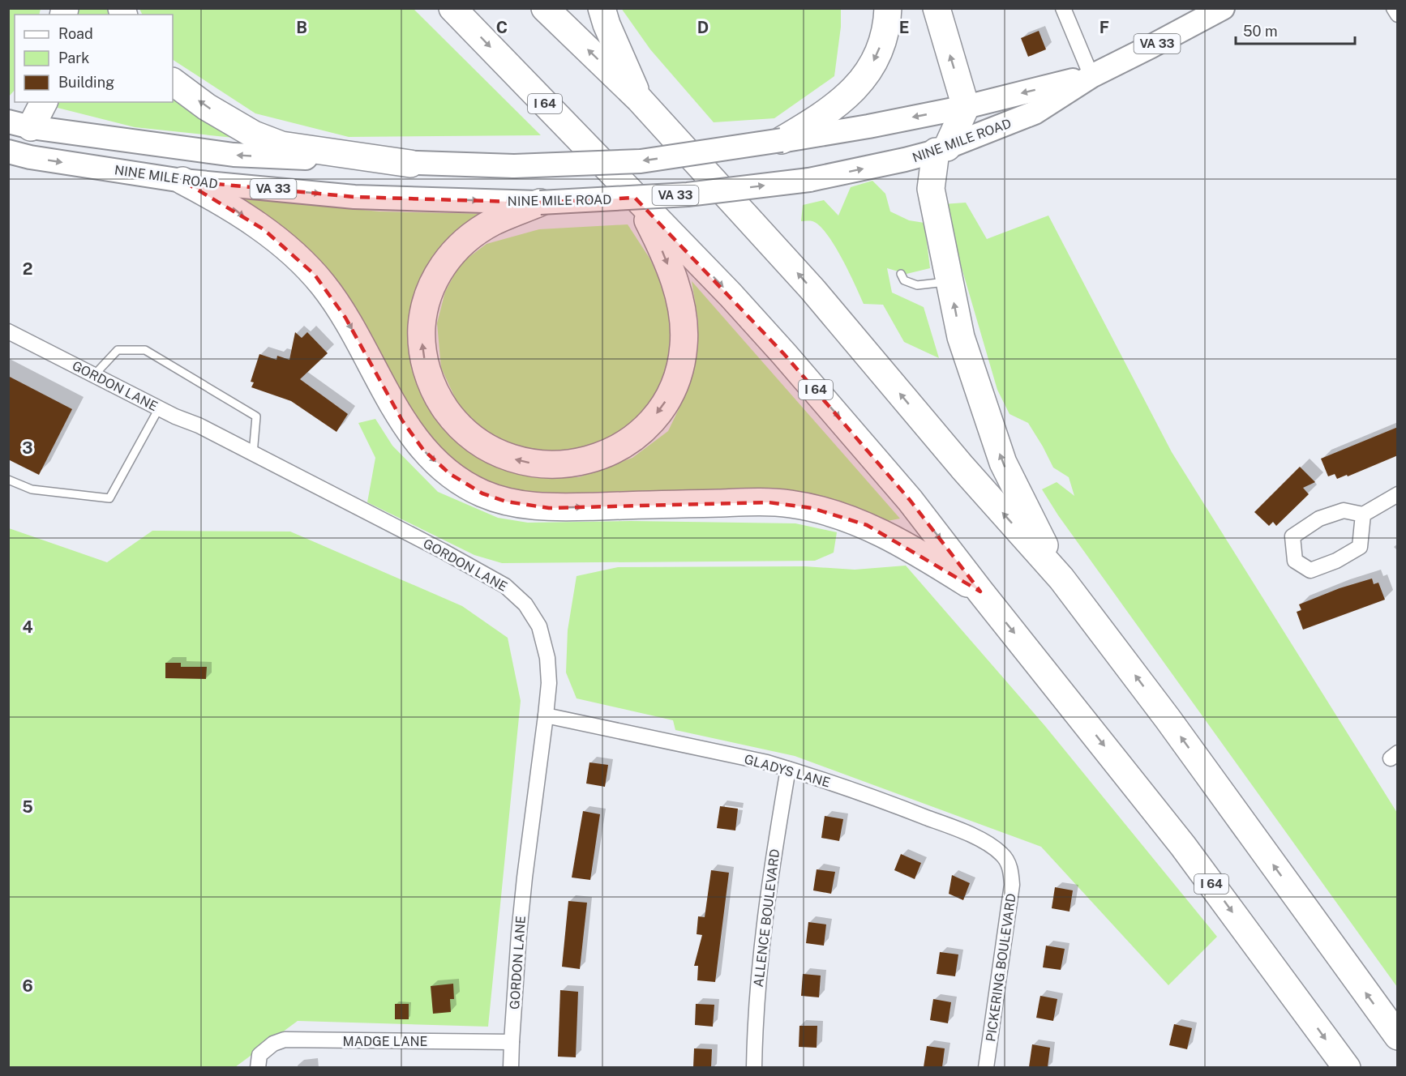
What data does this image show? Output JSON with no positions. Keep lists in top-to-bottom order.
{
  "streets": {
    "highway": ["I 64"],
    "main road": ["VA 33", "NINE MILE ROAD"],
    "street": [
      "GORDON LANE",
      "GLADYS LANE",
      "ALLENCE BOULEVARD",
      "PICKERING BOULEVARD",
      "MADGE LANE"
    ]
  },
  "crossings": [
    ["GORDON LANE", "GLADYS LANE"],
    ["GORDON LANE", "MADGE LANE"],
    ["GLADYS LANE", "ALLENCE BOULEVARD"],
    ["GLADYS LANE", "PICKERING BOULEVARD"]
  ],
  "legend": ["Road", "Park", "Building"],
  "scale_bar": "50 m",
  "grid": {
    "columns": [
      "B",
      "C",
      "D",
      "E",
      "F"
    ],
    "rows": [
      "2",
      "3",
      "4",
      "5",
      "6"
    ]
  }
}
